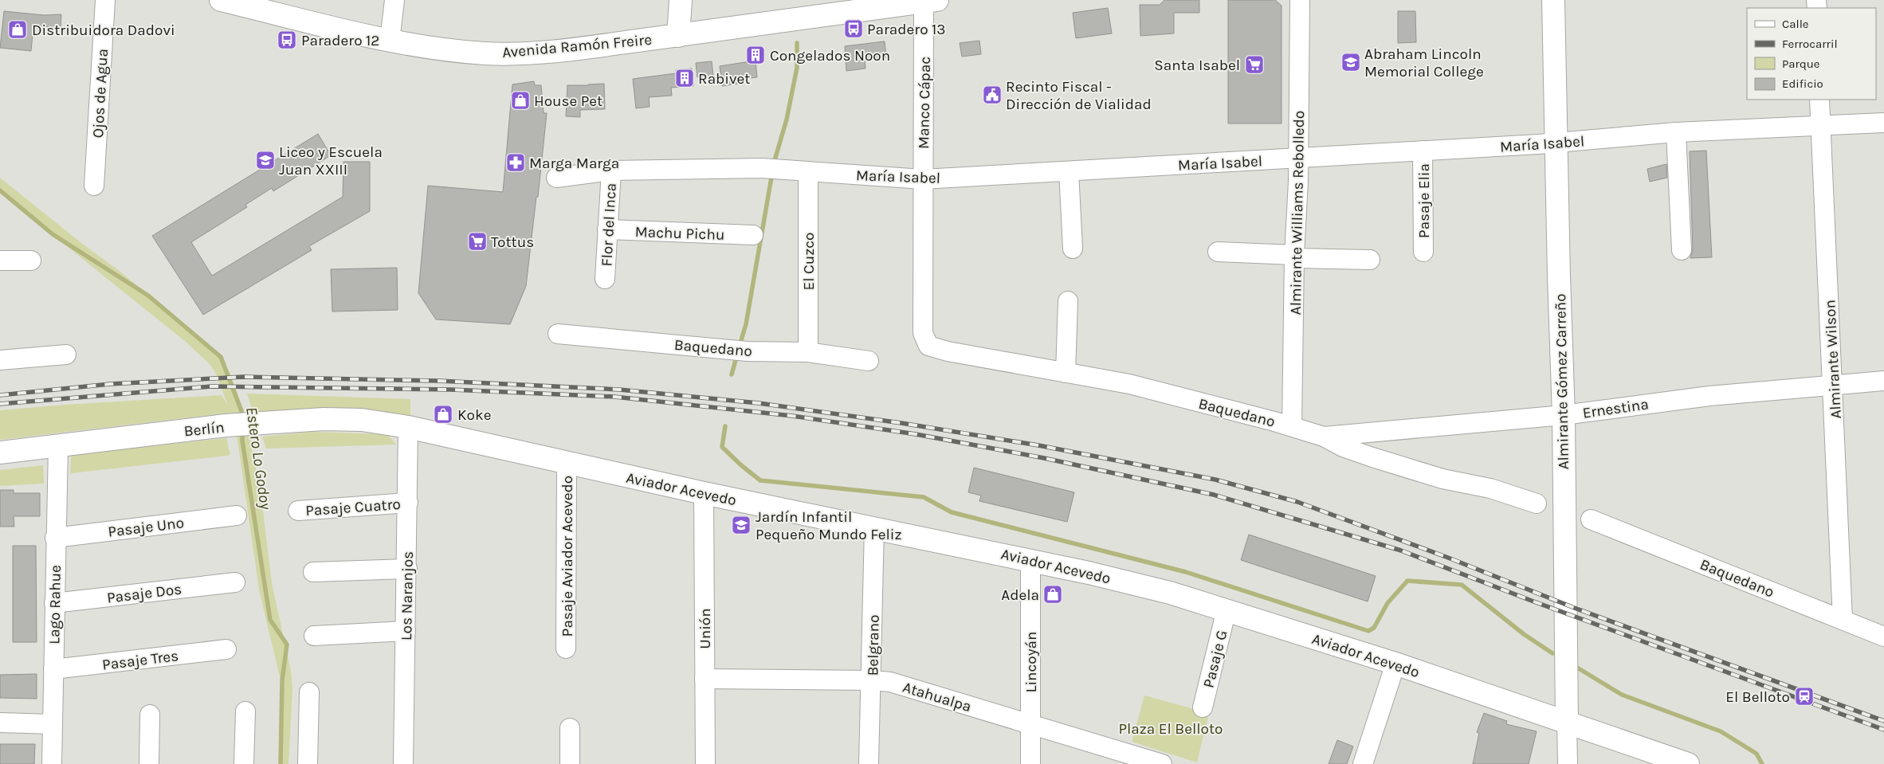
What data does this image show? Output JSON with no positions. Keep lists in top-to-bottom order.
{
  "streets": {
    "main road": [
      "Avenida Ramón Freire",
      "Almirante Gómez Carreño",
      "Berlín",
      "Aviador Acevedo"
    ],
    "street": [
      "Ojos de Agua",
      "Manco Cápac",
      "María Isabel",
      "Pasaje Elia",
      "Almirante Williams Rebolledo",
      "Flor del Inca",
      "Machu Pichu",
      "El Cuzco",
      "Baquedano",
      "Almirante Wilson",
      "Ernestina",
      "Pasaje Cuatro",
      "Pasaje Uno",
      "Pasaje Aviador Acevedo",
      "Pasaje Dos",
      "Los Naranjos",
      "Lago Rahue",
      "Unión",
      "Belgrano",
      "Pasaje G",
      "Pasaje Tres",
      "Lincoyán",
      "Atahualpa"
    ]
  },
  "crossings": [
    ["Avenida Ramón Freire", "Manco Cápac"],
    ["Manco Cápac", "María Isabel"],
    ["Manco Cápac", "Baquedano"],
    ["María Isabel", "Pasaje Elia"],
    ["María Isabel", "Almirante Williams Rebolledo"],
    ["María Isabel", "Flor del Inca"],
    ["María Isabel", "El Cuzco"],
    ["María Isabel", "Almirante Wilson"],
    ["María Isabel", "Almirante Gómez Carreño"],
    ["Almirante Williams Rebolledo", "Baquedano"],
    ["Flor del Inca", "Machu Pichu"],
    ["El Cuzco", "Baquedano"],
    ["Baquedano", "Almirante Wilson"],
    ["Baquedano", "Ernestina"],
    ["Almirante Wilson", "Ernestina"],
    ["Almirante Gómez Carreño", "Ernestina"],
    ["Almirante Gómez Carreño", "Aviador Acevedo"],
    ["Berlín", "Aviador Acevedo"],
    ["Berlín", "Los Naranjos"],
    ["Berlín", "Lago Rahue"],
    ["Aviador Acevedo", "Pasaje Aviador Acevedo"],
    ["Aviador Acevedo", "Los Naranjos"],
    ["Aviador Acevedo", "Unión"],
    ["Aviador Acevedo", "Belgrano"],
    ["Aviador Acevedo", "Pasaje G"],
    ["Aviador Acevedo", "Lincoyán"],
    ["Pasaje Cuatro", "Los Naranjos"],
    ["Pasaje Uno", "Lago Rahue"],
    ["Pasaje Dos", "Lago Rahue"],
    ["Lago Rahue", "Pasaje Tres"],
    ["Unión", "Atahualpa"],
    ["Belgrano", "Atahualpa"],
    ["Lincoyán", "Atahualpa"]
  ],
  "water": ["Estero Lo Godoy"],
  "parks": ["Plaza El Belloto"],
  "places": {
    "bus stop": ["Paradero 13", "Paradero 12"],
    "shop": [
      "Distribuidora Dadovi",
      "House Pet",
      "Koke",
      "Adela"
    ],
    "building": ["Congelados Noon", "Rabivet"],
    "school or university": ["Abraham Lincoln Memorial College", "Liceo y Escuela Juan XXIII", "Jardín Infantil Pequeño Mundo Feliz"],
    "supermarket": ["Santa Isabel", "Tottus"],
    "public building": ["Recinto Fiscal - Dirección de Vialidad"],
    "pharmacy": ["Marga Marga"],
    "station": ["El Belloto"]
  },
  "legend": [
    "Calle",
    "Ferrocarril",
    "Parque",
    "Edificio"
  ]
}
